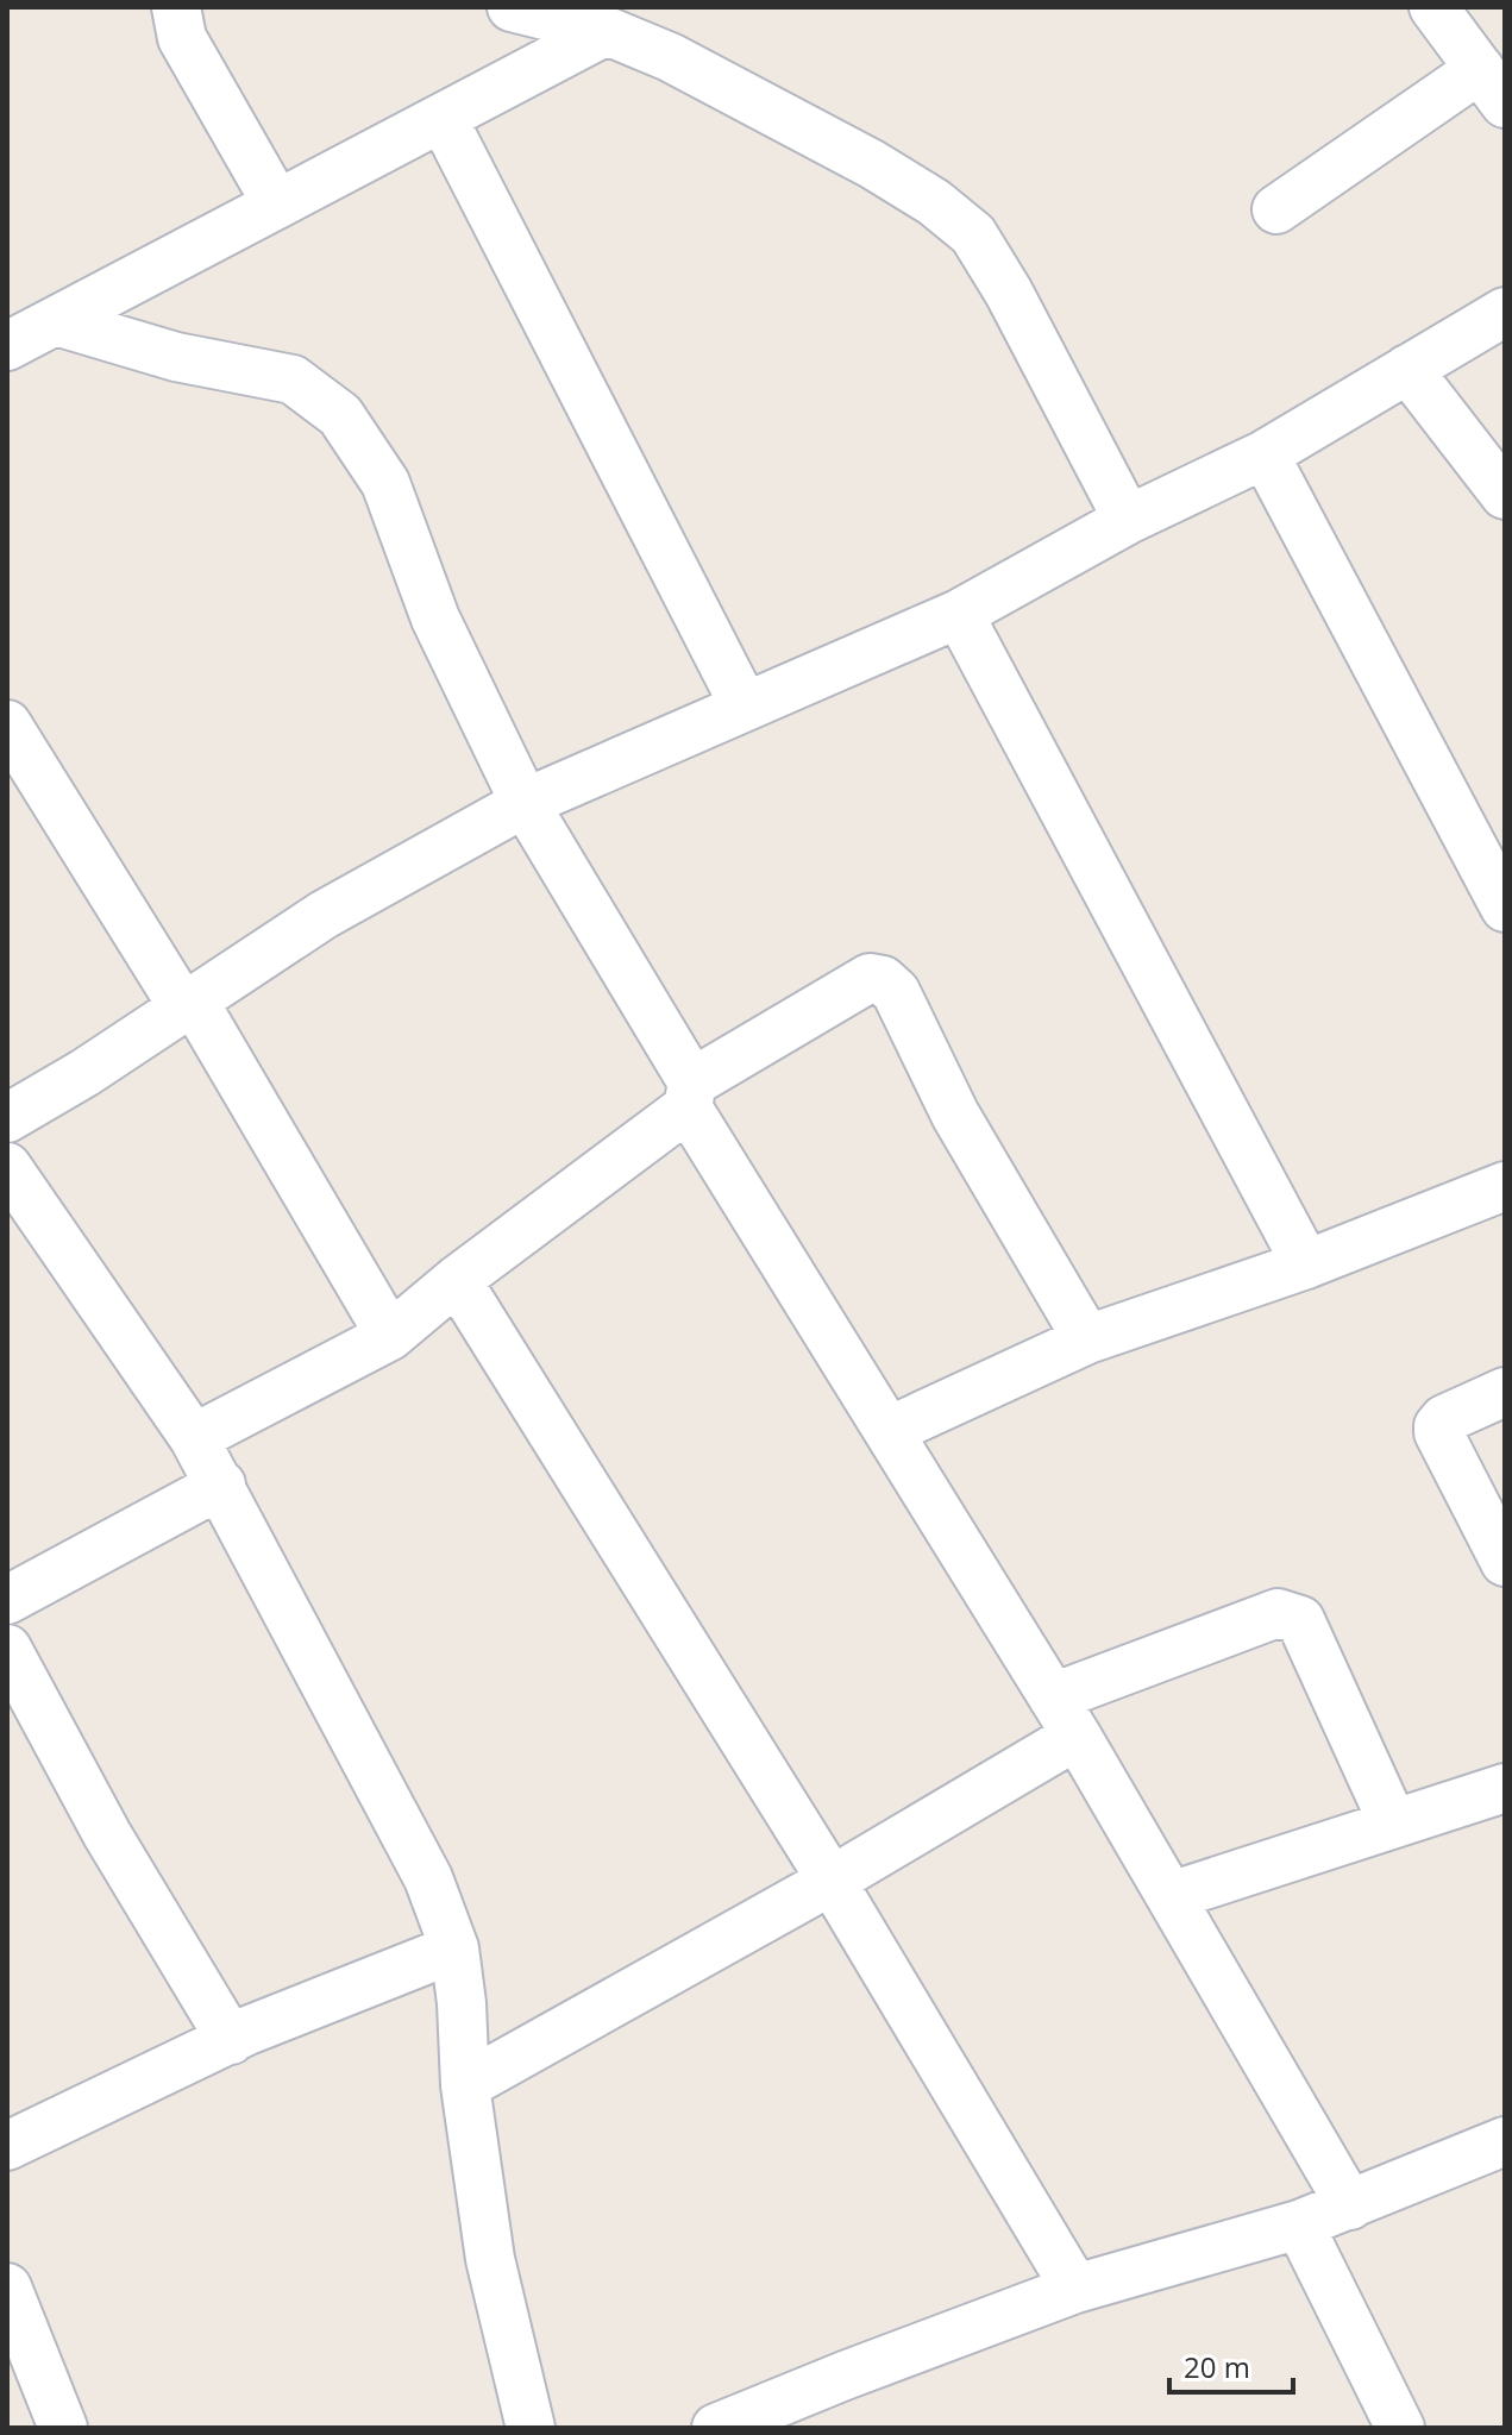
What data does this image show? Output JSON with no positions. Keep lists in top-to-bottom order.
{
  "scale_bar": "20 m"
}
